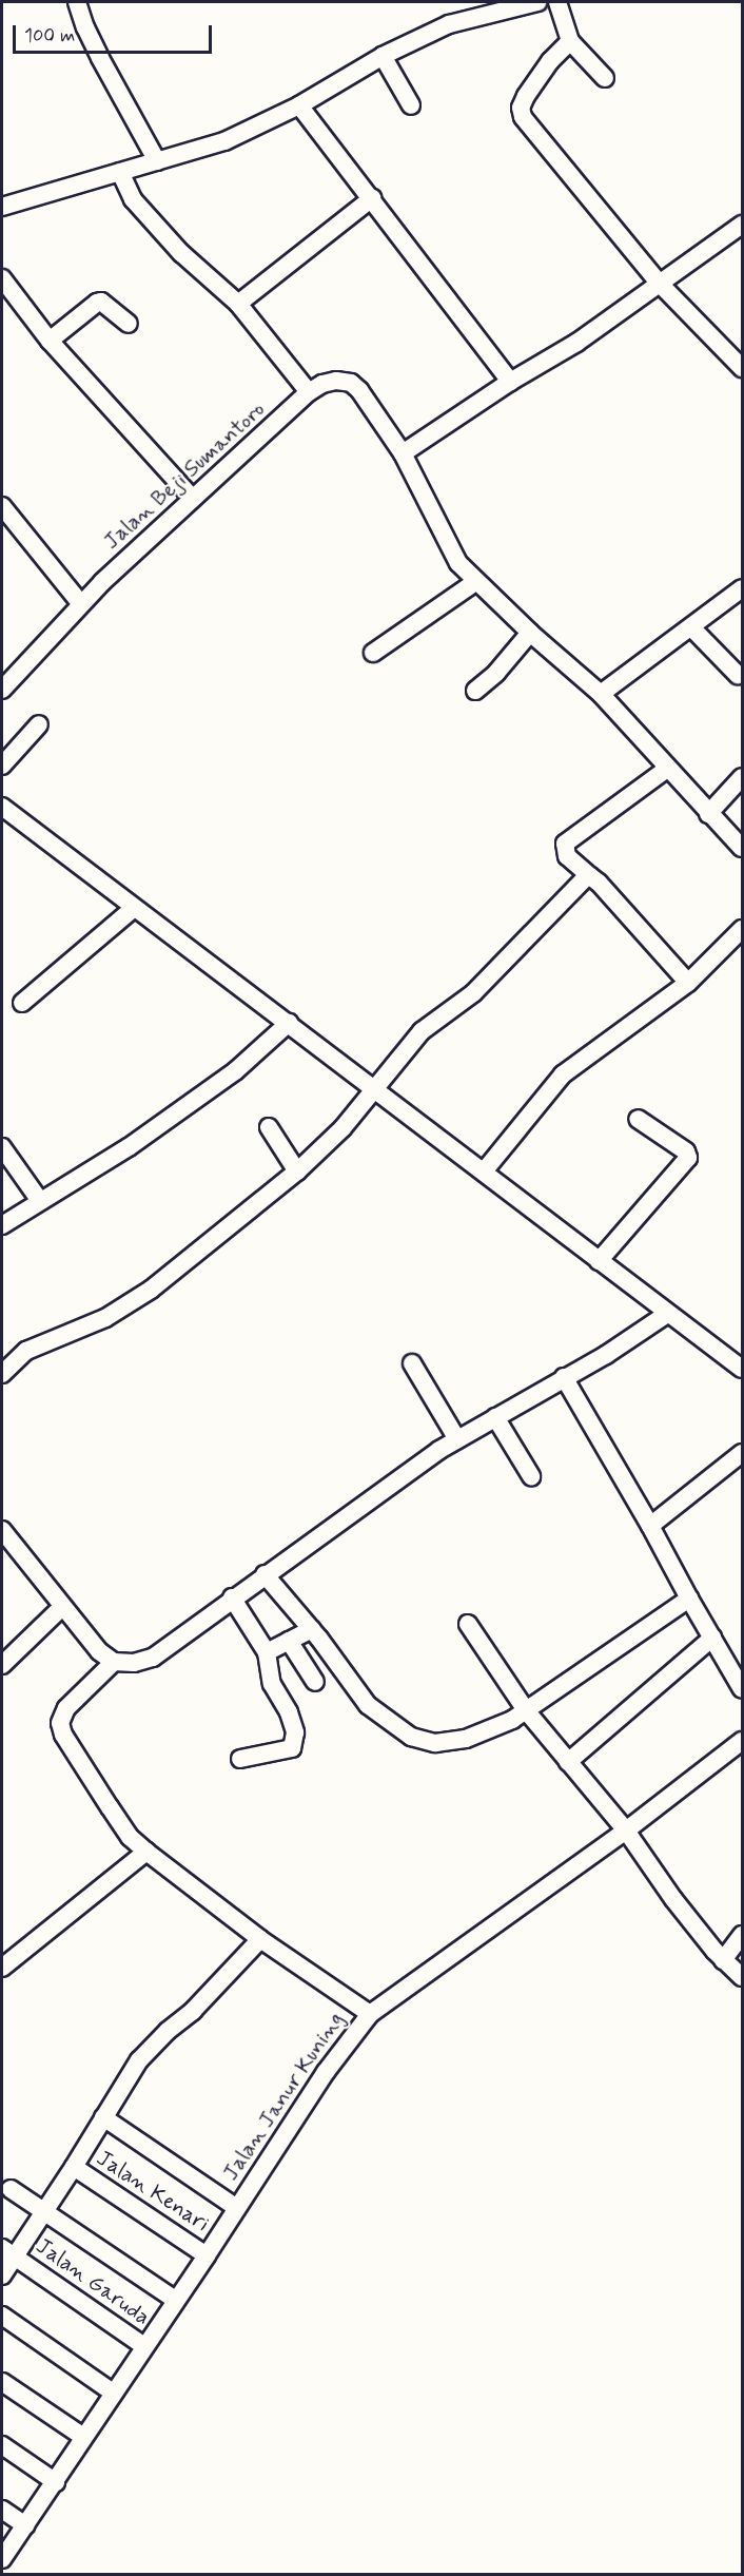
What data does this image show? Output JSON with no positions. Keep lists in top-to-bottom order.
{
  "streets": {
    "street": [
      "Jalan Beji Sumantoro",
      "Jalan Janur Kuning",
      "Jalan Kenari",
      "Jalan Garuda"
    ]
  },
  "crossings": [
    ["Jalan Janur Kuning", "Jalan Kenari"],
    ["Jalan Janur Kuning", "Jalan Garuda"]
  ],
  "scale_bar": "100 m"
}
